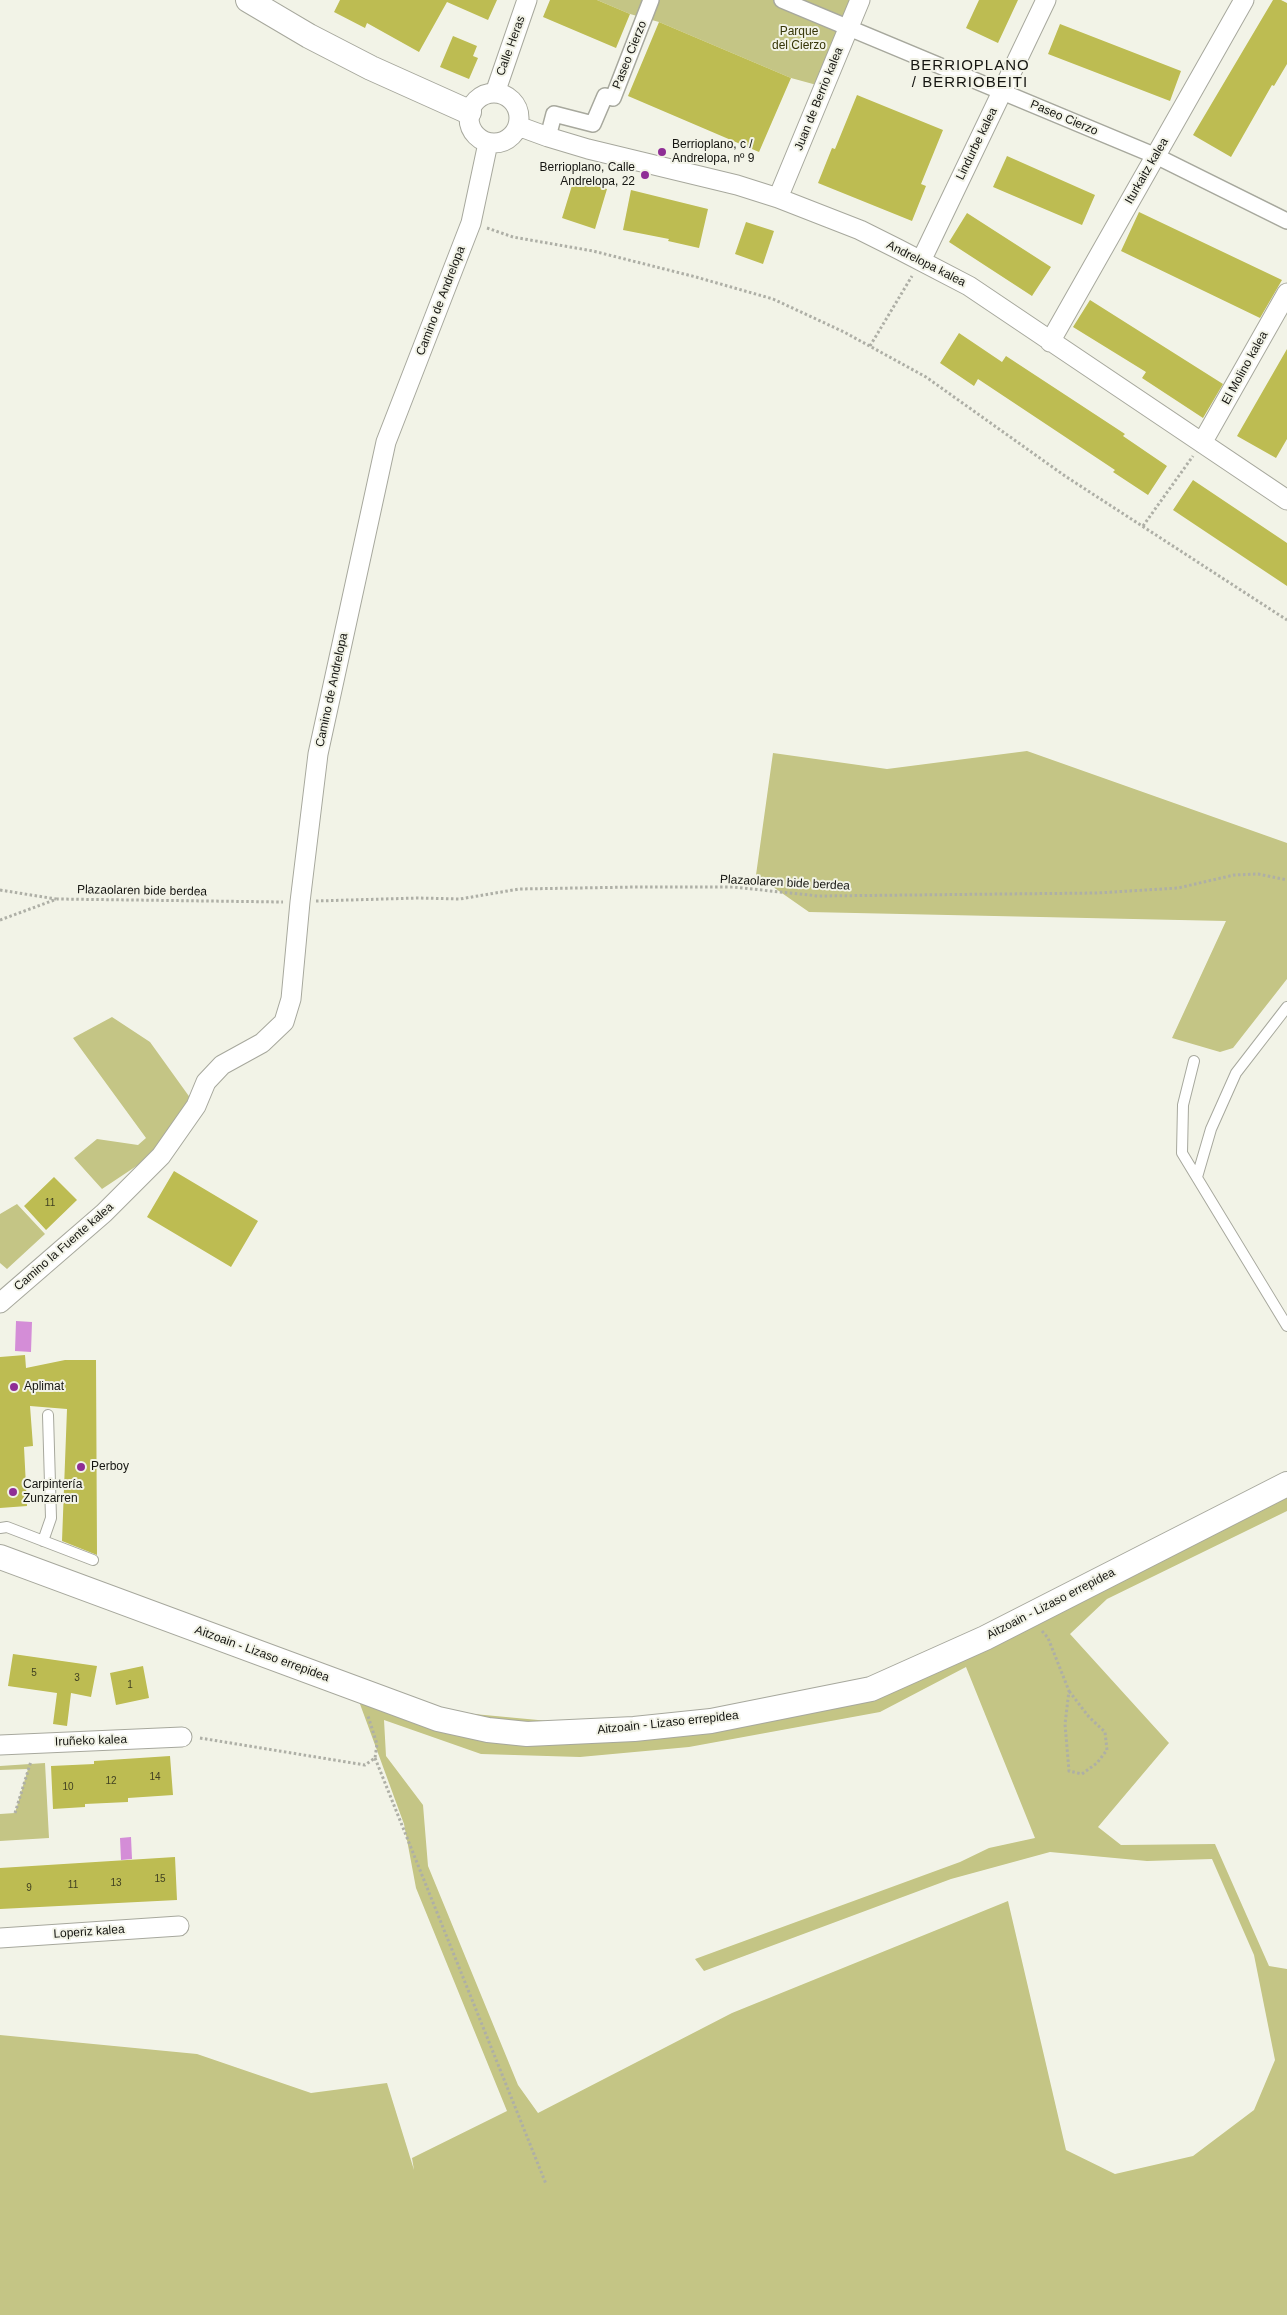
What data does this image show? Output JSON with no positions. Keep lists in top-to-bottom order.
{
  "streets": {
    "street": [
      "Calle Heras",
      "Paseo Cierzo",
      "Juan de Berrio kalea",
      "Lindurbe kalea",
      "Iturkaitz kalea",
      "Andrelopa kalea",
      "Camino de Andrelopa",
      "El Molino kalea",
      "Camino la Fuente kalea",
      "Aitzoain - Lizaso errepidea",
      "Iruñeko kalea",
      "Loperiz kalea"
    ],
    "path": ["Plazaolaren bide berdea"]
  },
  "crossings": [
    ["Calle Heras", "Andrelopa kalea"],
    ["Calle Heras", "Camino de Andrelopa"],
    ["Paseo Cierzo", "Juan de Berrio kalea"],
    ["Paseo Cierzo", "Lindurbe kalea"],
    ["Paseo Cierzo", "Iturkaitz kalea"],
    ["Paseo Cierzo", "Andrelopa kalea"],
    ["Juan de Berrio kalea", "Andrelopa kalea"],
    ["Lindurbe kalea", "Andrelopa kalea"],
    ["Iturkaitz kalea", "Andrelopa kalea"],
    ["Andrelopa kalea", "Camino de Andrelopa"],
    ["Andrelopa kalea", "El Molino kalea"],
    ["Camino de Andrelopa", "Camino la Fuente kalea"]
  ],
  "districts": ["BERRIOPLANO / BERRIOBEITI"],
  "parks": ["Parque del Cierzo"],
  "places": [
    "Berrioplano, c / Andrelopa, nº 9",
    "Berrioplano, Calle Andrelopa, 22",
    "Aplimat",
    "Perboy",
    "Carpintería Zunzarren"
  ],
  "house_numbers": [
    "11",
    "5",
    "3",
    "1",
    "14",
    "12",
    "10",
    "15",
    "13",
    "11",
    "9"
  ]
}
